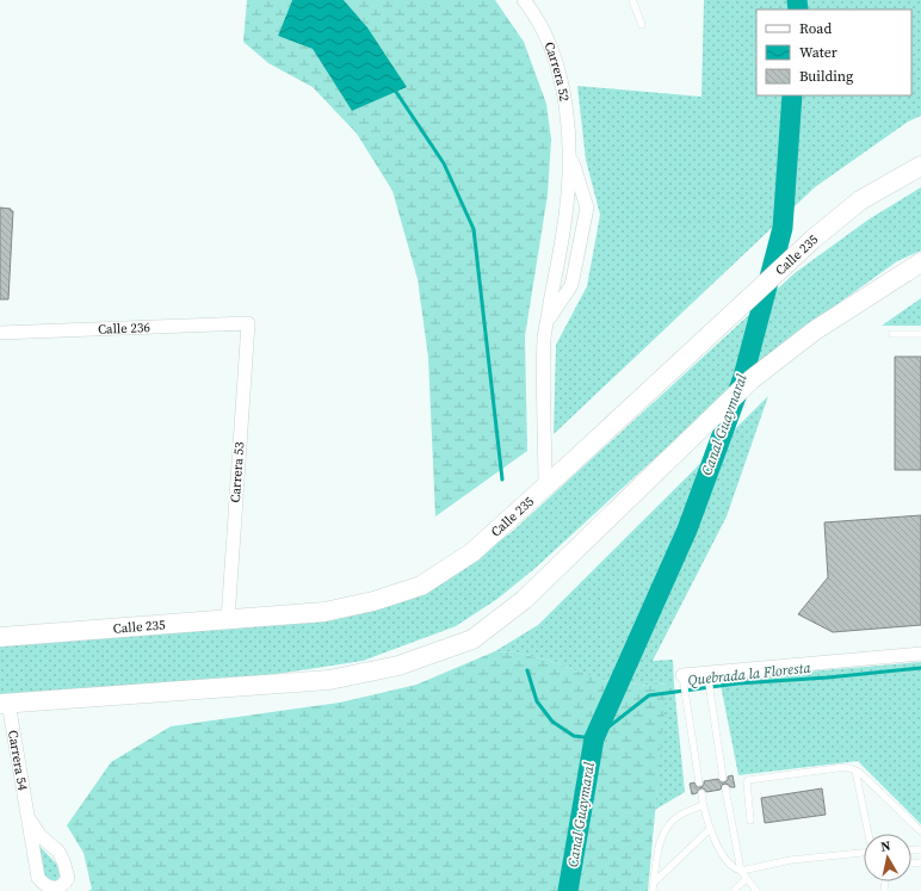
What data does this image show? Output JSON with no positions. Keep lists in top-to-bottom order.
{
  "streets": {
    "main road": ["Calle 235"],
    "street": [
      "Carrera 52",
      "Calle 236",
      "Carrera 53",
      "Carrera 54"
    ]
  },
  "crossings": [
    ["Carrera 52", "Calle 235"],
    ["Calle 235", "Carrera 53"],
    ["Calle 236", "Carrera 53"]
  ],
  "water": ["Canal Guaymaral", "Quebrada la Floresta"],
  "legend": ["Road", "Water", "Building"],
  "north": "top"
}
